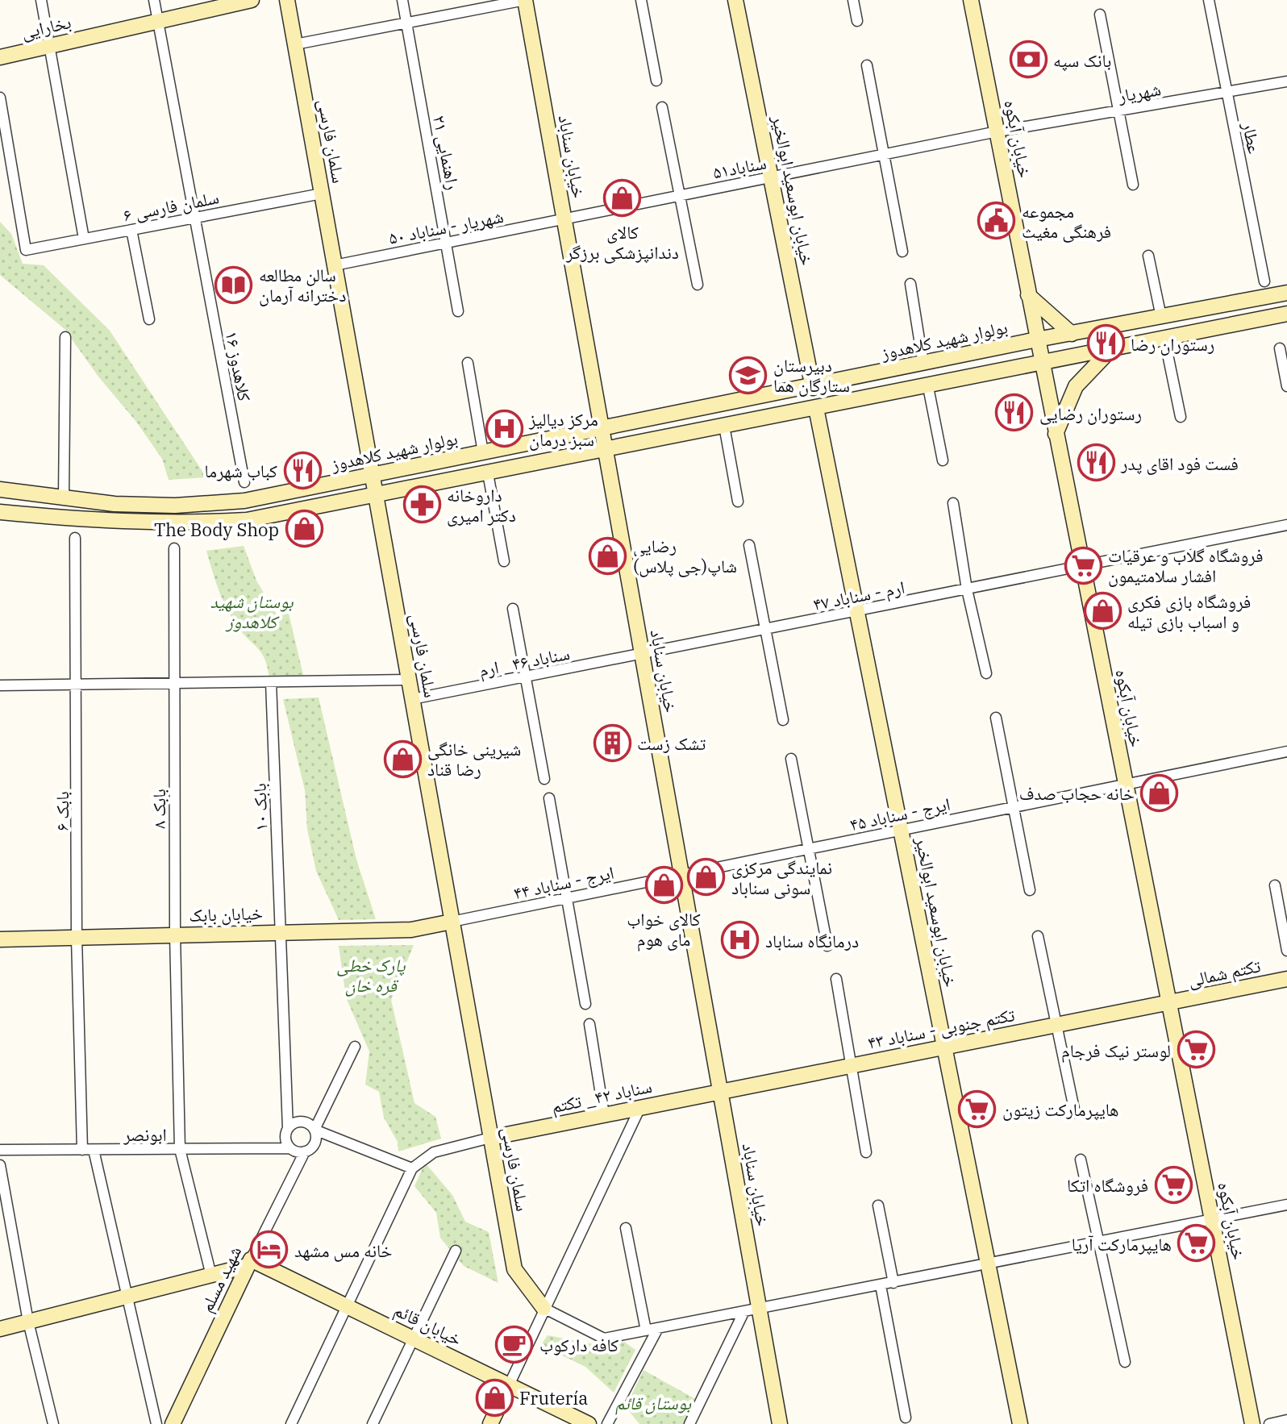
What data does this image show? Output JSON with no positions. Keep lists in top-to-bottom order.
{
  "streets": {
    "main road": [
      "بخارایی",
      "خیابان آبکوه",
      "سلمان فارسی",
      "خیابان سناباد",
      "خیابان ابوسعید ابوالخیر",
      "بولوار شهید کلاهدوز",
      "خیابان بابک",
      "تکتم شمالی",
      "تکتم جنوبی - سناباد ۴۳",
      "سناباد ۴۲_ تکتم",
      "شهید مسلم",
      "خیابان قائم"
    ],
    "street": [
      "شهریار",
      "عطار",
      "راهنمایی ۲۱",
      "سناباد۵۱",
      "سلمان فارسی ۶",
      "شهریار - سناباد ۵۰",
      "کلاهدوز ۱۶",
      "ارم - سناباد ۴۷",
      "سناباد ۴۶_ ارم",
      "بابک ۱۰",
      "بابک ۸",
      "بابک ۶",
      "ایرج - سناباد ۴۵",
      "ایرج - سناباد ۴۴",
      "ابونصر"
    ]
  },
  "crossings": [
    ["بخارایی", "کلاهدوز ۱۶"],
    ["شهریار", "عطار"],
    ["شهریار", "خیابان آبکوه"],
    ["شهریار", "سناباد۵۱"],
    ["خیابان آبکوه", "سناباد۵۱"],
    ["خیابان آبکوه", "بولوار شهید کلاهدوز"],
    ["خیابان آبکوه", "ارم - سناباد ۴۷"],
    ["خیابان آبکوه", "ایرج - سناباد ۴۵"],
    ["خیابان آبکوه", "تکتم شمالی"],
    ["خیابان آبکوه", "تکتم جنوبی - سناباد ۴۳"],
    ["سلمان فارسی", "سلمان فارسی ۶"],
    ["سلمان فارسی", "شهریار - سناباد ۵۰"],
    ["سلمان فارسی", "بولوار شهید کلاهدوز"],
    ["سلمان فارسی", "سناباد ۴۶_ ارم"],
    ["سلمان فارسی", "ایرج - سناباد ۴۴"],
    ["سلمان فارسی", "خیابان بابک"],
    ["سلمان فارسی", "سناباد ۴۲_ تکتم"],
    ["راهنمایی ۲۱", "شهریار - سناباد ۵۰"],
    ["خیابان سناباد", "سناباد۵۱"],
    ["خیابان سناباد", "شهریار - سناباد ۵۰"],
    ["خیابان سناباد", "بولوار شهید کلاهدوز"],
    ["خیابان سناباد", "ارم - سناباد ۴۷"],
    ["خیابان سناباد", "سناباد ۴۶_ ارم"],
    ["خیابان سناباد", "ایرج - سناباد ۴۵"],
    ["خیابان سناباد", "ایرج - سناباد ۴۴"],
    ["خیابان سناباد", "تکتم جنوبی - سناباد ۴۳"],
    ["خیابان سناباد", "سناباد ۴۲_ تکتم"],
    ["سناباد۵۱", "خیابان ابوسعید ابوالخیر"],
    ["سناباد۵۱", "شهریار - سناباد ۵۰"],
    ["خیابان ابوسعید ابوالخیر", "بولوار شهید کلاهدوز"],
    ["خیابان ابوسعید ابوالخیر", "ارم - سناباد ۴۷"],
    ["خیابان ابوسعید ابوالخیر", "ایرج - سناباد ۴۵"],
    ["خیابان ابوسعید ابوالخیر", "تکتم جنوبی - سناباد ۴۳"],
    ["سلمان فارسی ۶", "کلاهدوز ۱۶"],
    ["ارم - سناباد ۴۷", "سناباد ۴۶_ ارم"],
    ["بابک ۱۰", "خیابان بابک"],
    ["بابک ۱۰", "ابونصر"],
    ["بابک ۱۰", "شهید مسلم"],
    ["بابک ۸", "خیابان بابک"],
    ["بابک ۸", "ابونصر"],
    ["بابک ۶", "خیابان بابک"],
    ["بابک ۶", "ابونصر"],
    ["ایرج - سناباد ۴۵", "ایرج - سناباد ۴۴"],
    ["ایرج - سناباد ۴۴", "خیابان بابک"],
    ["تکتم شمالی", "تکتم جنوبی - سناباد ۴۳"],
    ["تکتم جنوبی - سناباد ۴۳", "سناباد ۴۲_ تکتم"],
    ["ابونصر", "شهید مسلم"],
    ["شهید مسلم", "خیابان قائم"]
  ],
  "parks": ["بوستان شهید کلاهدوز", "پارک خطی قره خان", "بوستان قائم"],
  "places": {
    "bank": ["بانک سپه"],
    "shop": [
      "کالای دندانپزشکی برزگر",
      "The Body Shop",
      "رضایی شاپ(جی پلاس)",
      "فروشگاه بازی فکری و اسباب بازی تیله",
      "شیرینی خانگی رضا قناد",
      "خانه حجاب صدف",
      "نمایندگی مرکزی سونی سناباد",
      "کالای خواب مای هوم",
      "Frutería"
    ],
    "public building": ["مجموعه فرهنگی مغیث"],
    "library": ["سالن مطالعه دخترانه آرمان"],
    "restaurant": [
      "رستوران رضا",
      "رستوران رضایی",
      "فست فود اقای پدر",
      "کباب شهرما"
    ],
    "school or university": ["دبیرستان ستارگان هما"],
    "hospital": ["مرکز دیالیز سبز درمان", "درمانگاه سناباد"],
    "pharmacy": ["داروخانه دکتر امیرى"],
    "supermarket": [
      "فروشگاه گلاب و عرقیات افشار سلامتیمون",
      "لوستر نیک فرجام",
      "هایپرمارکت زیتون",
      "فروشگاه اتکا",
      "هایپرمارکت آریا"
    ],
    "building": ["تشک زست"],
    "hotel": ["خانه مس مشهد"],
    "cafe": ["کافه دارکوب"]
  }
}
